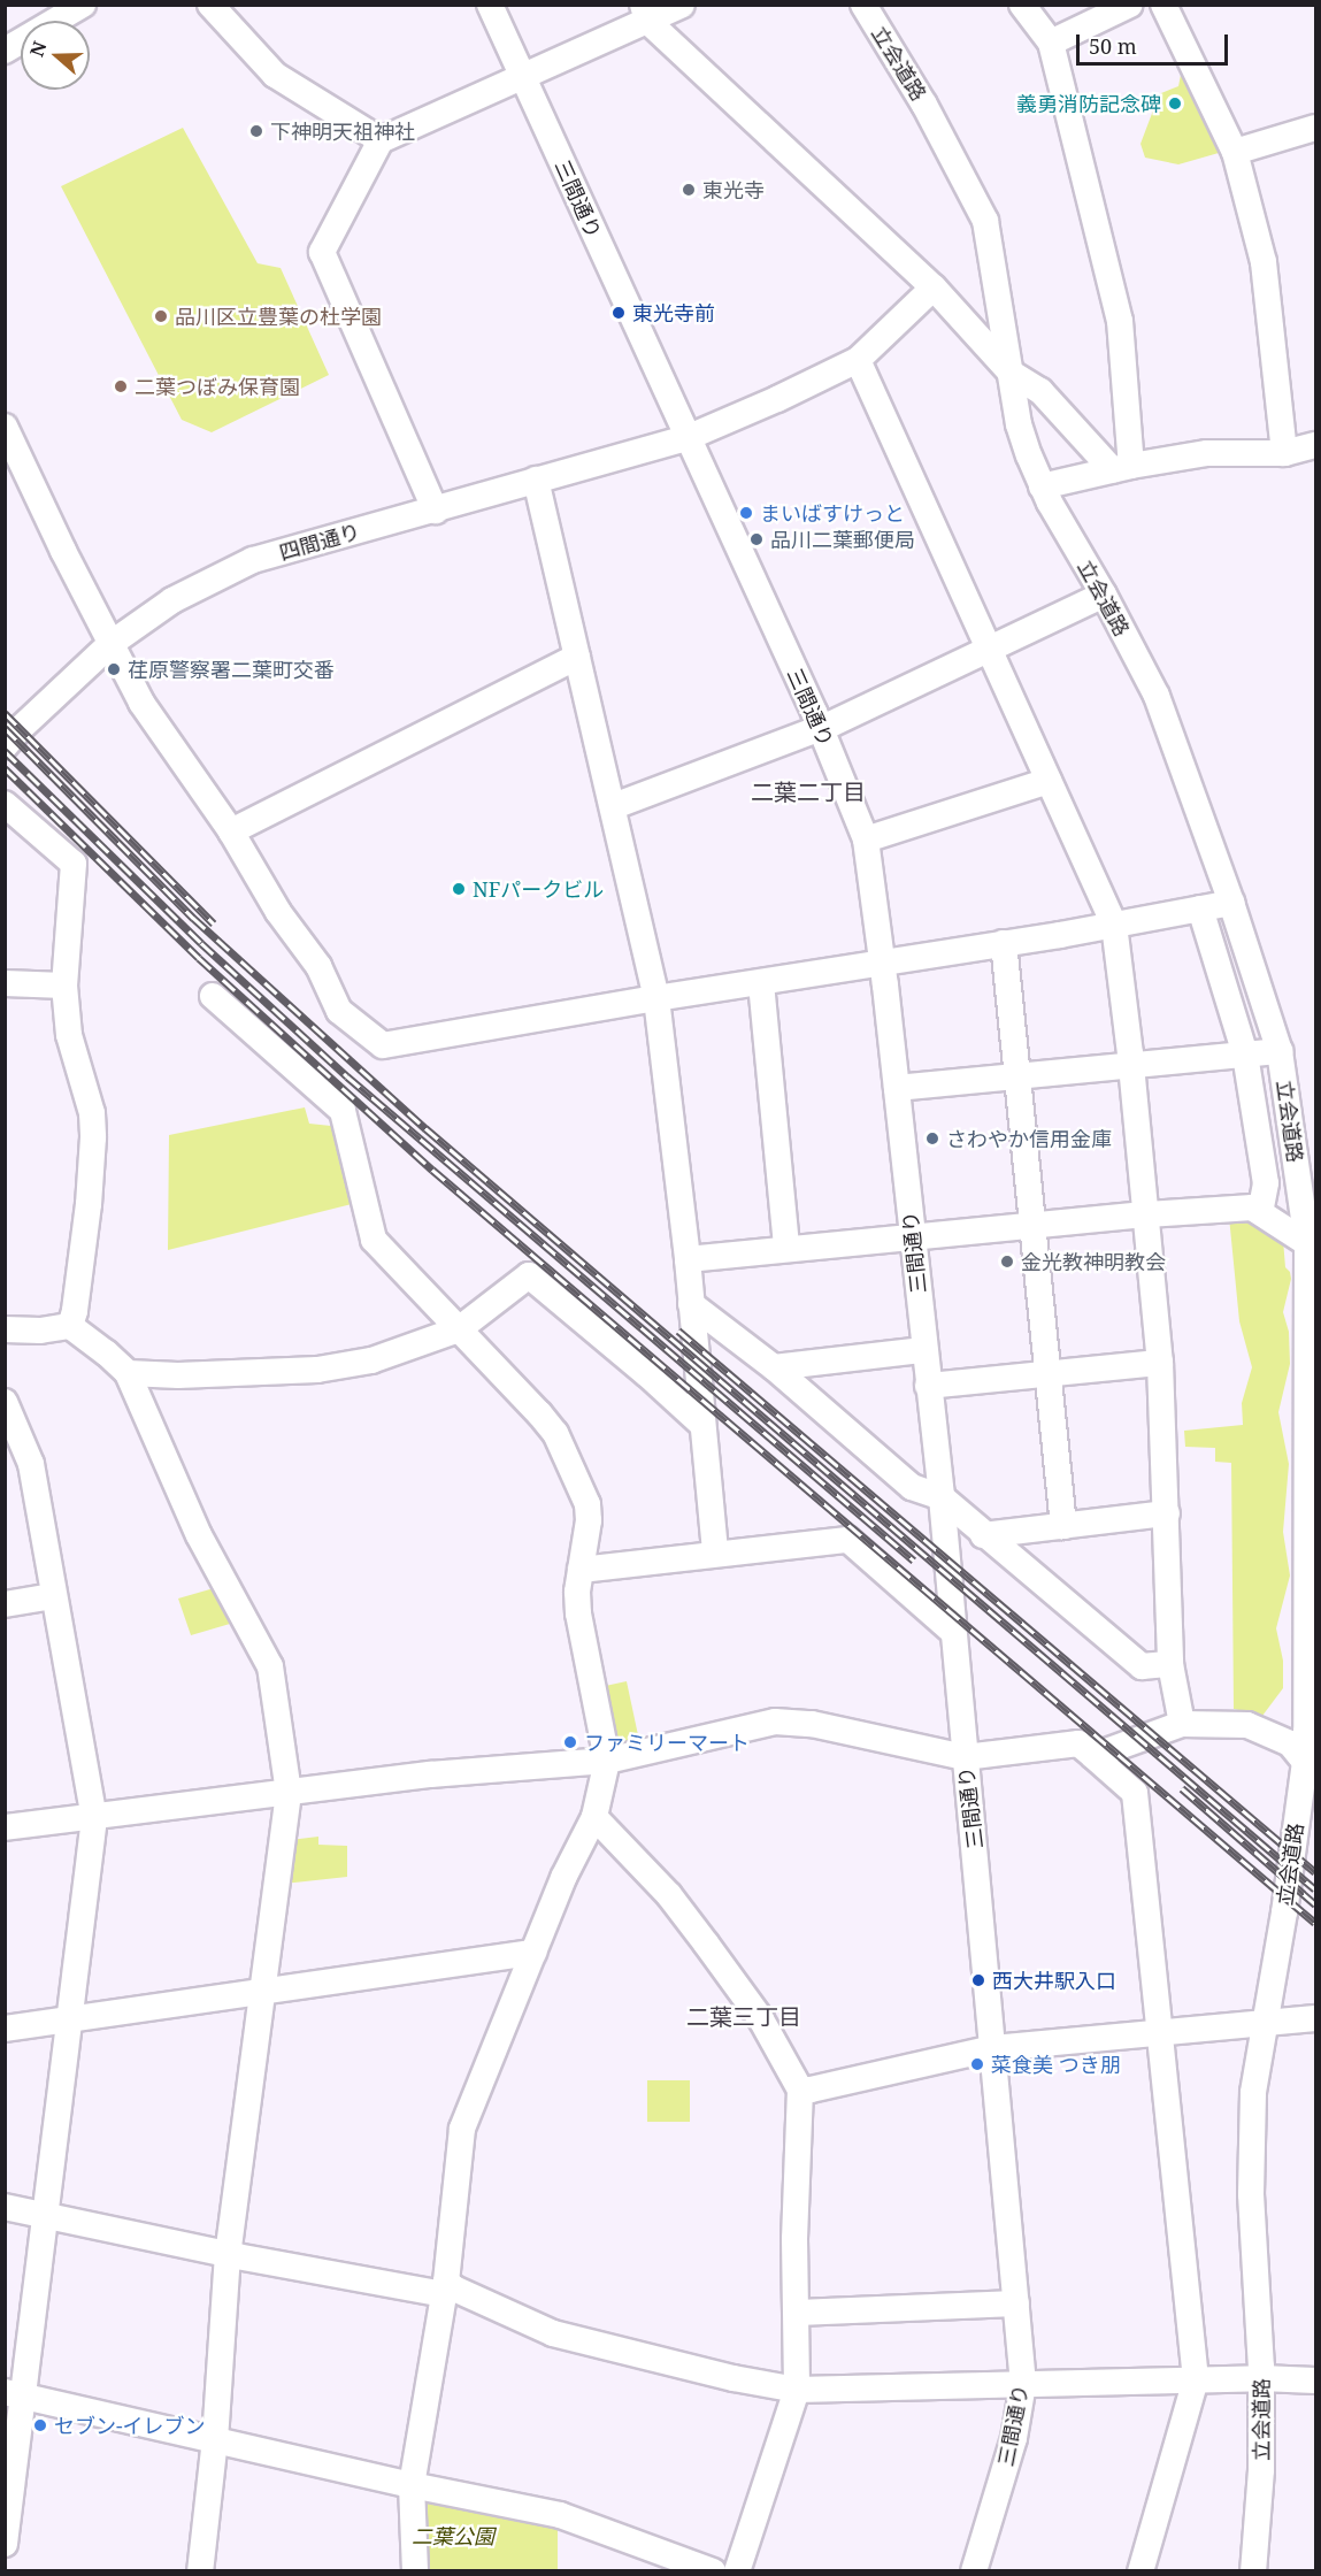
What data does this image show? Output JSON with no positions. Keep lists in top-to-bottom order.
{
  "streets": {
    "street": ["立会道路", "三間通り", "四間通り"]
  },
  "crossings": [
    ["三間通り", "四間通り"]
  ],
  "districts": ["二葉二丁目", "二葉三丁目"],
  "parks": ["二葉公園"],
  "places": [
    "義勇消防記念碑",
    "下神明天祖神社",
    "東光寺",
    "東光寺前",
    "品川区立豊葉の杜学園",
    "二葉つぼみ保育園",
    "まいばすけっと",
    "品川二葉郵便局",
    "荏原警察署二葉町交番",
    "NFパークビル",
    "さわやか信用金庫",
    "金光教神明教会",
    "ファミリーマート",
    "西大井駅入口",
    "菜食美 つき朋",
    "セブン-イレブン"
  ],
  "scale_bar": "50 m",
  "north": "left"
}
